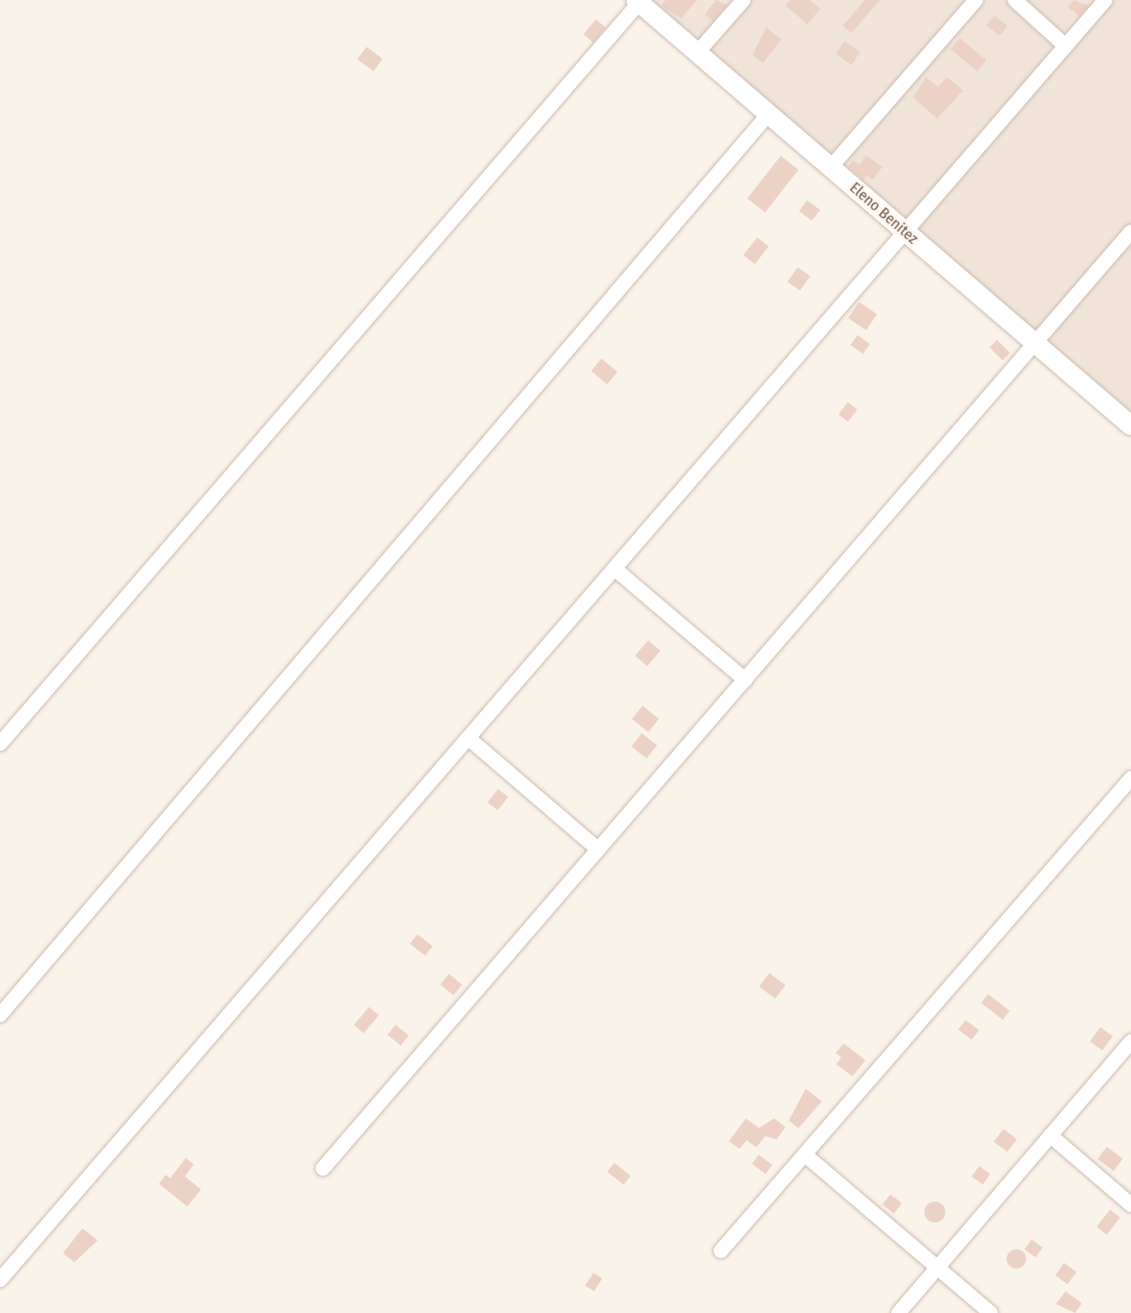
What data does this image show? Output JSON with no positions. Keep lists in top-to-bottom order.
{
  "streets": {
    "street": ["Eleno Benitez"]
  }
}
